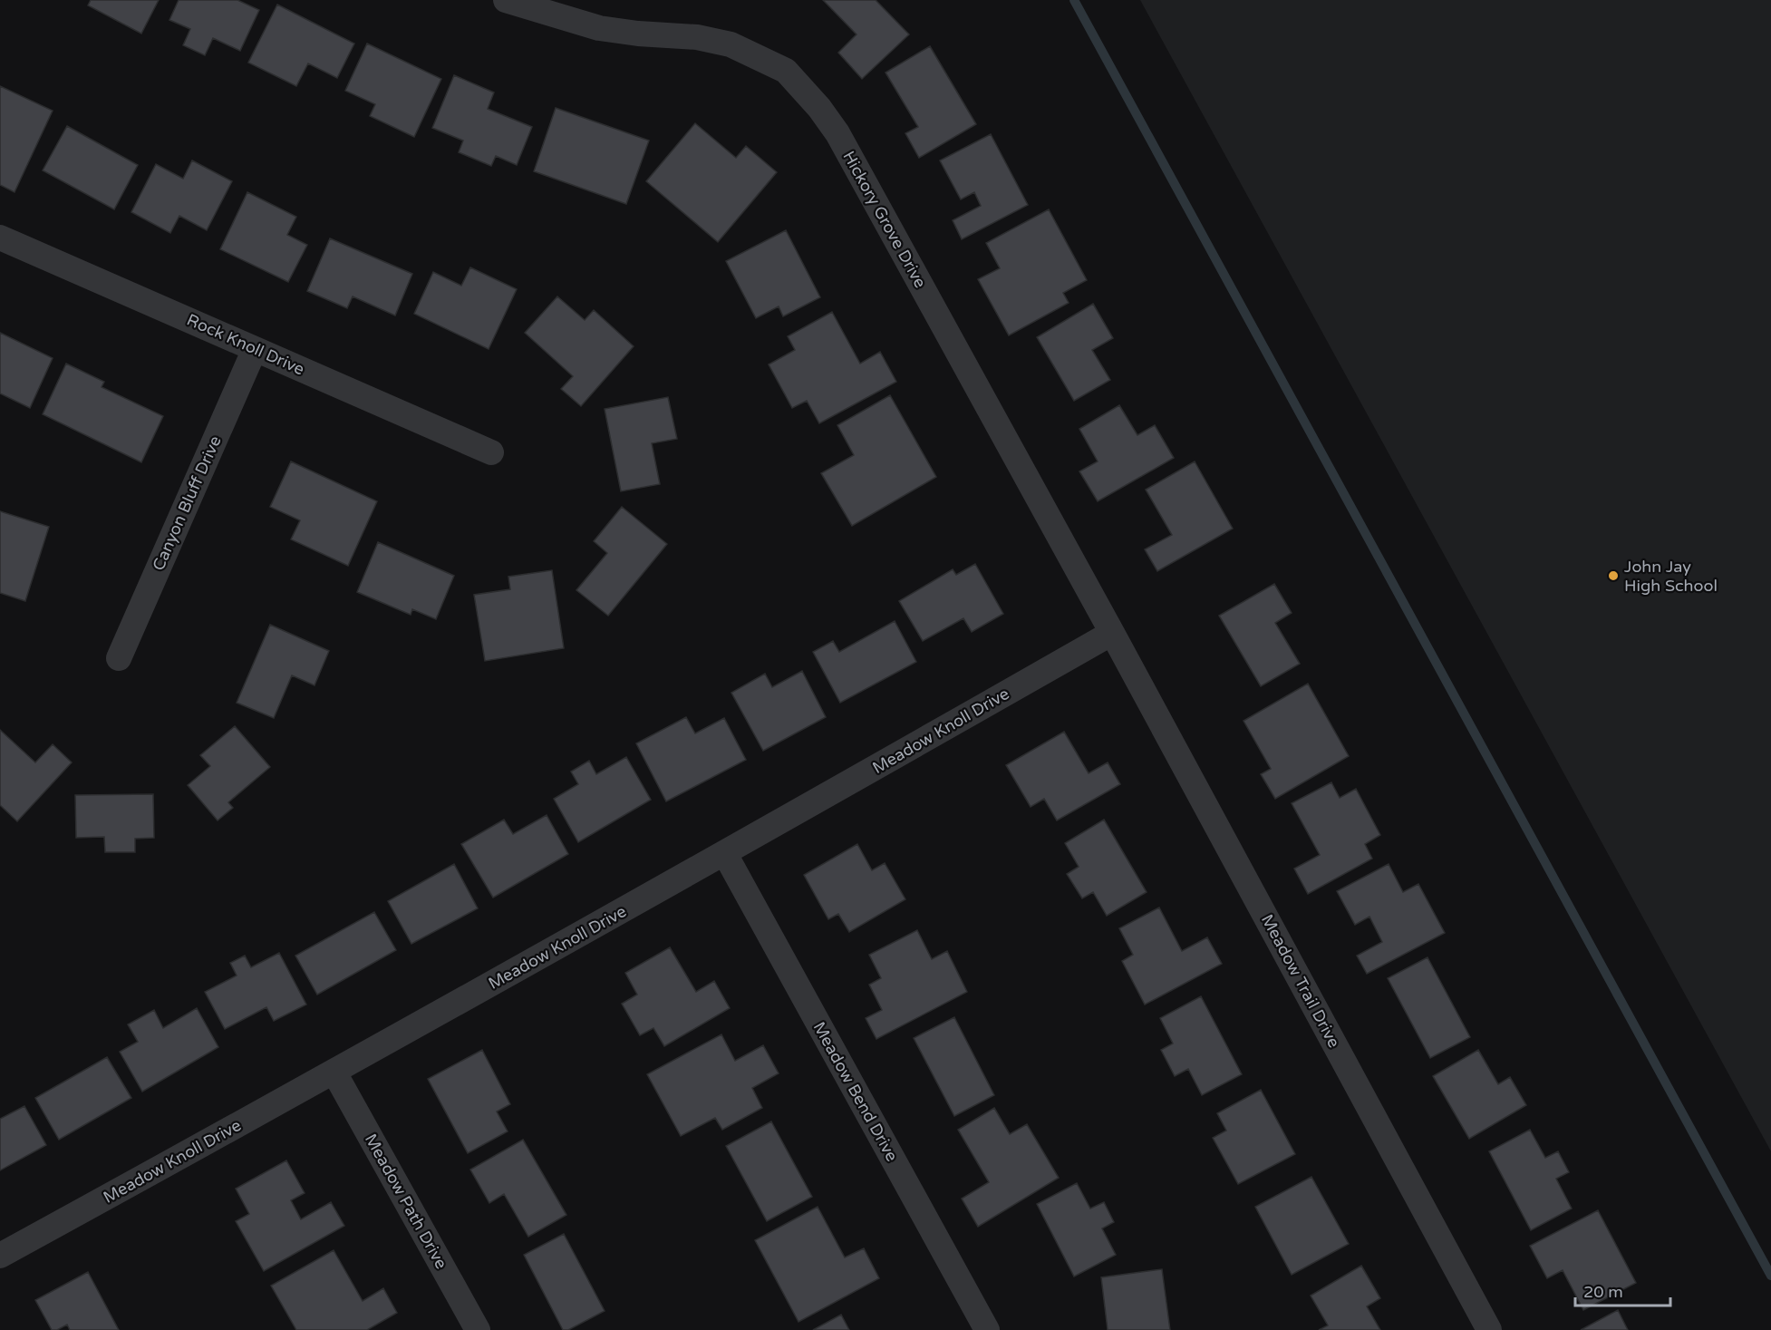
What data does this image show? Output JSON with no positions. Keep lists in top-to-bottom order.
{
  "streets": {
    "street": [
      "Hickory Grove Drive",
      "Rock Knoll Drive",
      "Canyon Bluff Drive",
      "Meadow Knoll Drive",
      "Meadow Trail Drive",
      "Meadow Bend Drive",
      "Meadow Path Drive"
    ]
  },
  "crossings": [
    ["Hickory Grove Drive", "Meadow Knoll Drive"],
    ["Hickory Grove Drive", "Meadow Trail Drive"],
    ["Rock Knoll Drive", "Canyon Bluff Drive"],
    ["Meadow Knoll Drive", "Meadow Trail Drive"],
    ["Meadow Knoll Drive", "Meadow Bend Drive"],
    ["Meadow Knoll Drive", "Meadow Path Drive"]
  ],
  "places": ["John Jay High School"],
  "scale_bar": "20 m"
}
